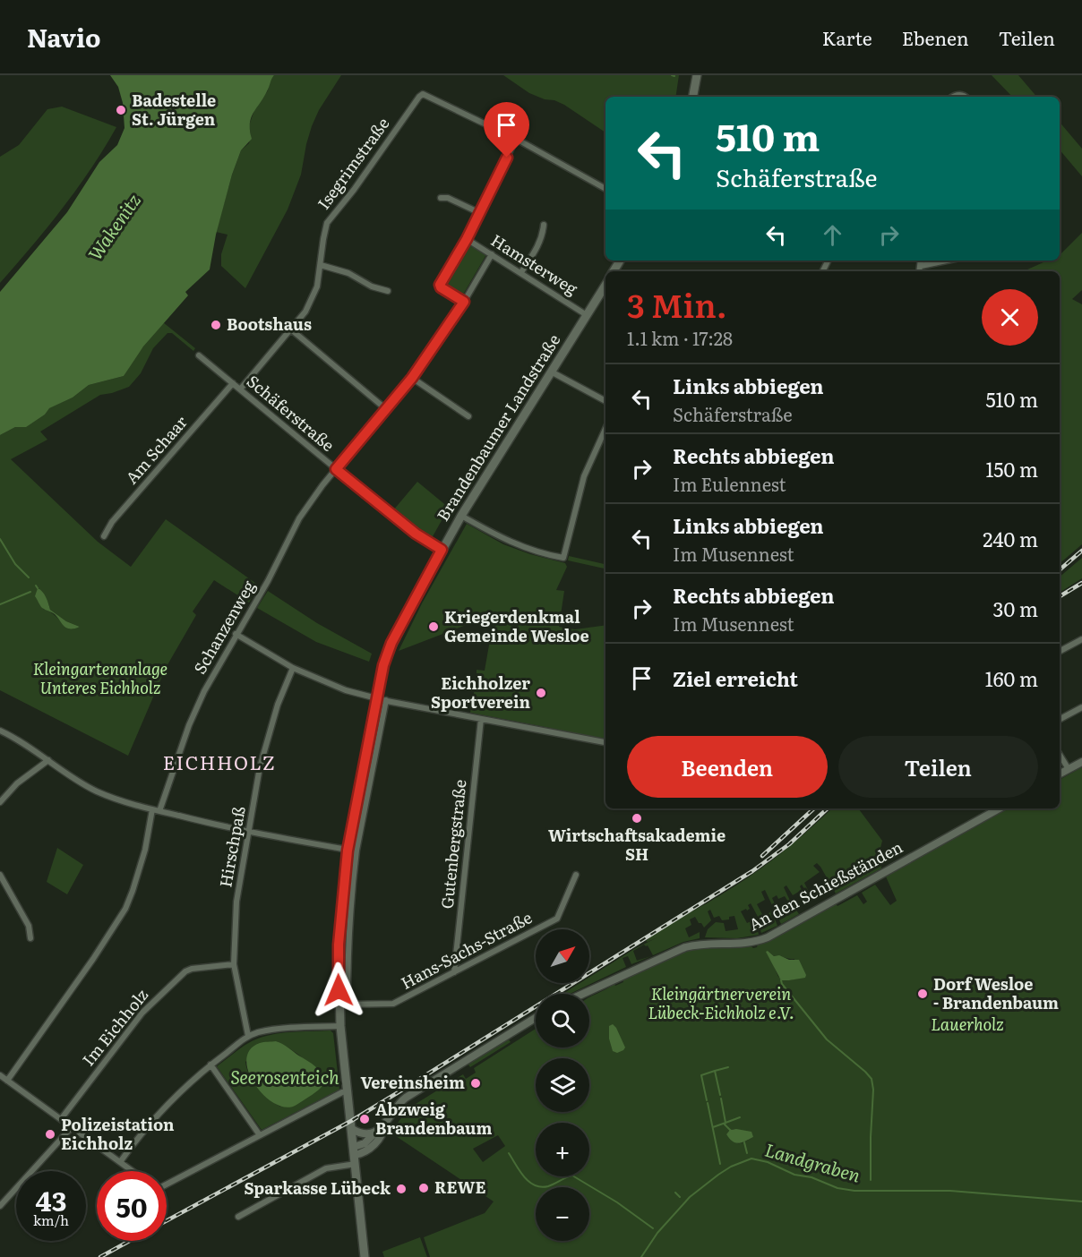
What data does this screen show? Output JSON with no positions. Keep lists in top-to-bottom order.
{
  "streets": {
    "main road": ["Brandenbaumer Landstraße"],
    "street": [
      "Isegrimstraße",
      "Hamsterweg",
      "Schäferstraße",
      "Am Schaar",
      "Schanzenweg",
      "Gutenbergstraße",
      "Hirschpaß",
      "An den Schießständen",
      "Hans-Sachs-Straße",
      "Im Eichholz"
    ]
  },
  "crossings": [
    ["Isegrimstraße", "Schäferstraße"],
    ["Hamsterweg", "Brandenbaumer Landstraße"],
    ["Hamsterweg", "Schanzenweg"],
    ["Schäferstraße", "Brandenbaumer Landstraße"],
    ["Schäferstraße", "Am Schaar"],
    ["Schäferstraße", "Schanzenweg"],
    ["Brandenbaumer Landstraße", "Hans-Sachs-Straße"],
    ["Gutenbergstraße", "Hans-Sachs-Straße"],
    ["Hirschpaß", "Im Eichholz"]
  ],
  "districts": ["EICHHOLZ"],
  "water": ["Wakenitz", "Seerosenteich", "Landgraben"],
  "parks": ["Kleingartenanlage Unteres Eichholz", "Kleingärtnerverein Lübeck-Eichholz e.V.", "Lauerholz"],
  "places": [
    "Badestelle St. Jürgen",
    "Bootshaus",
    "Kriegerdenkmal Gemeinde Wesloe",
    "Eichholzer Sportverein",
    "Wirtschaftsakademie SH",
    "Dorf Wesloe - Brandenbaum",
    "Vereinsheim",
    "Abzweig Brandenbaum",
    "Polizeistation Eichholz",
    "REWE",
    "Sparkasse Lübeck"
  ],
  "north": "top right",
  "page": {
    "header": "Navio",
    "nav": ["Karte", "Ebenen", "Teilen"],
    "turn": ["510 m", "Schäferstraße"],
    "heading": ["3 Min.", "1.1 km · 17:28"],
    "list": [
      {
        "name": "Links abbiegen",
        "note": "Schäferstraße",
        "value": "510 m"
      },
      {
        "name": "Rechts abbiegen",
        "note": "Im Eulennest",
        "value": "150 m"
      },
      {
        "name": "Links abbiegen",
        "note": "Im Musennest",
        "value": "240 m"
      },
      {
        "name": "Rechts abbiegen",
        "note": "Im Musennest",
        "value": "30 m"
      },
      {
        "name": "Ziel erreicht",
        "value": "160 m"
      }
    ],
    "buttons": ["Beenden", "Teilen"],
    "map_buttons": ["+", "−"],
    "speed": "43 km/h",
    "limit": "50"
  }
}
